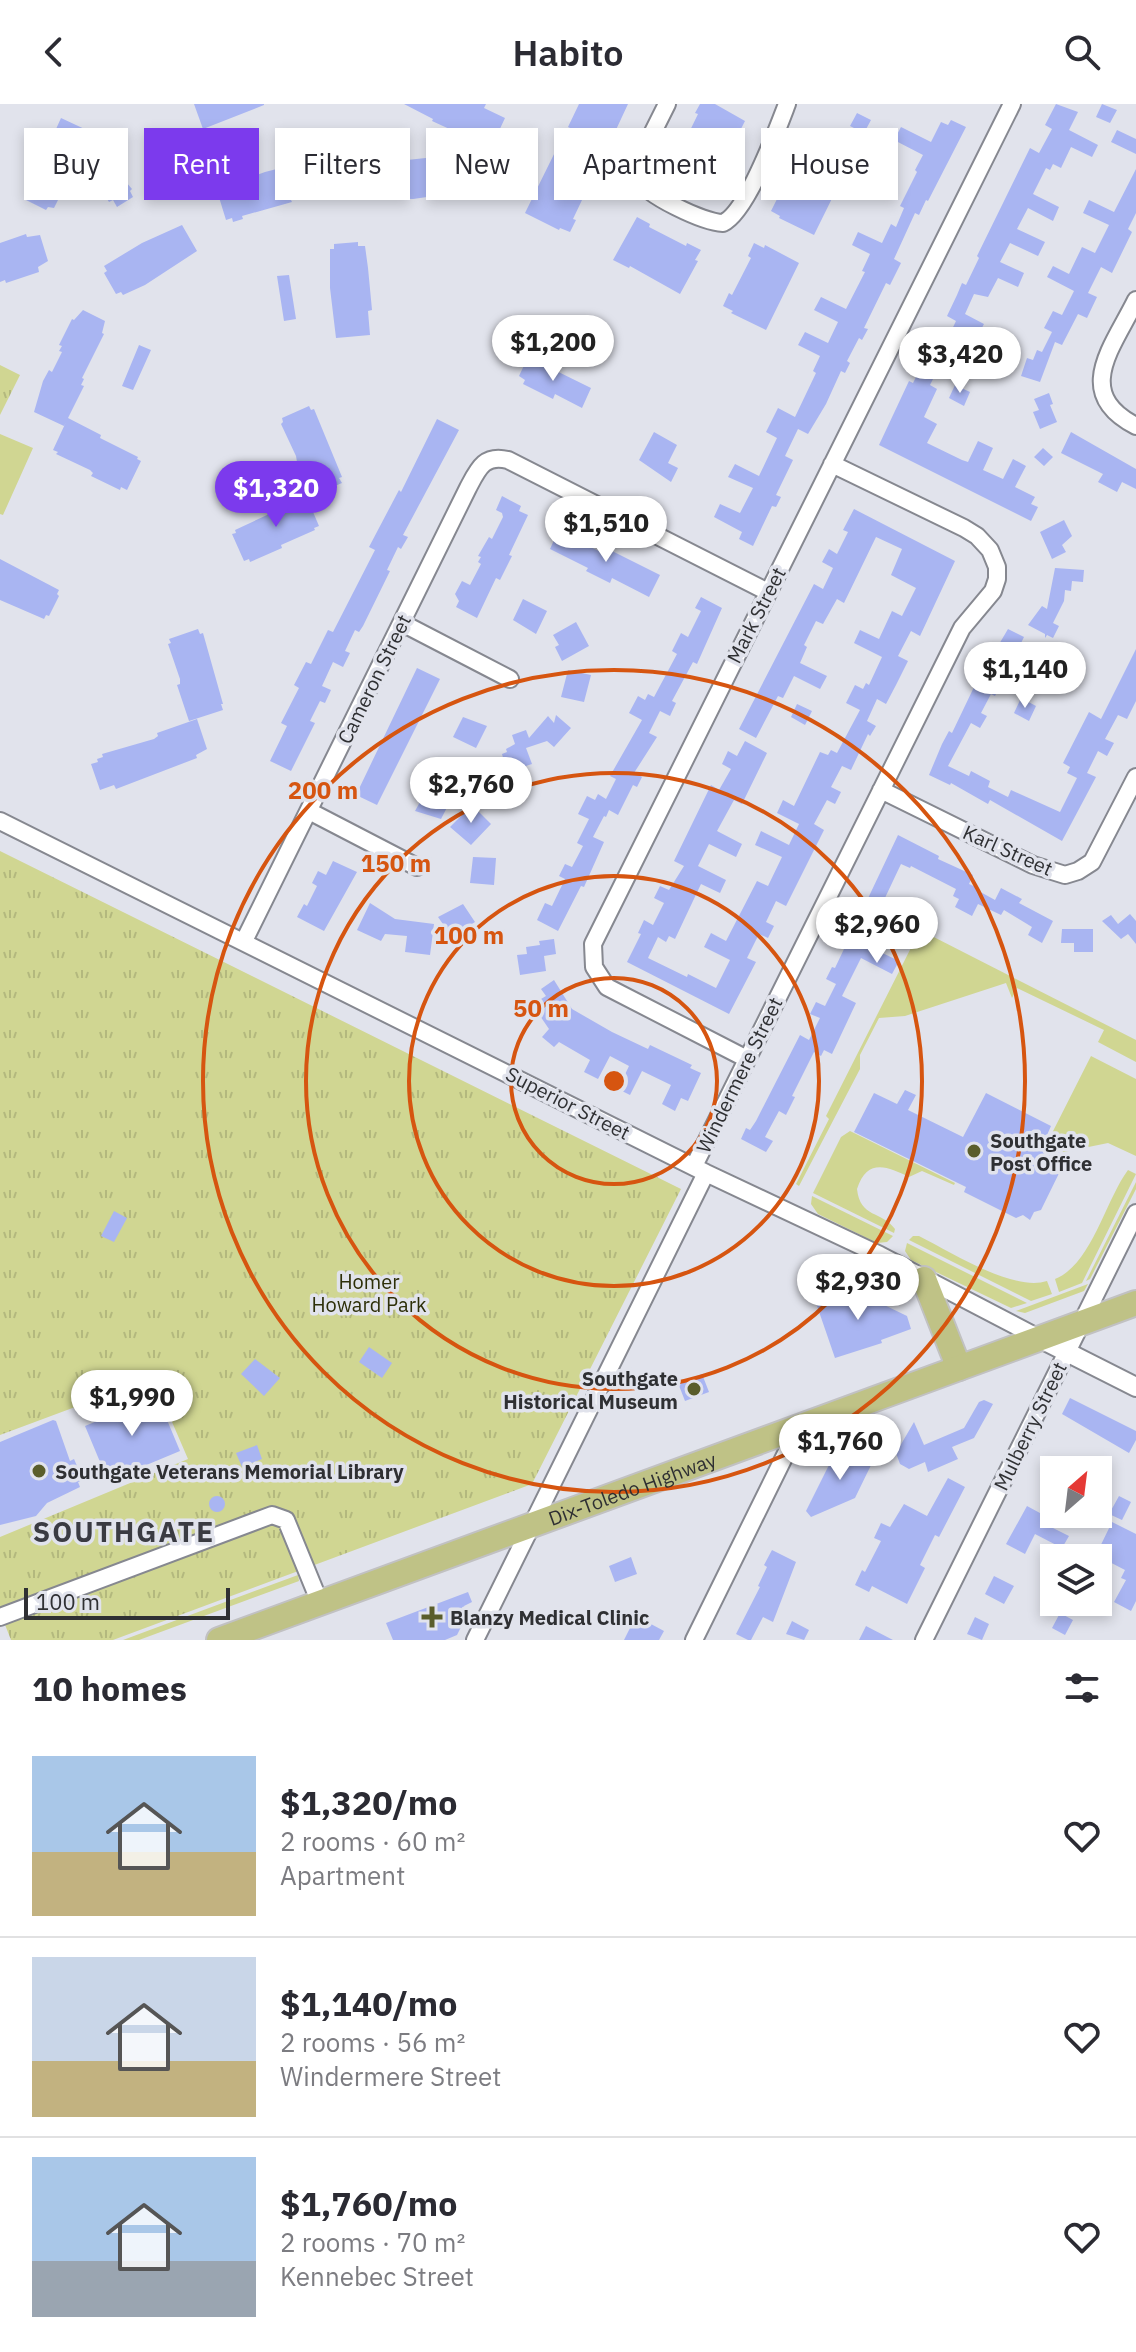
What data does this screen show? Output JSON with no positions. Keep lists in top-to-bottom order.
{
  "streets": {
    "main road": ["Dix-Toledo Highway"],
    "street": [
      "Mark Street",
      "Cameron Street",
      "Karl Street",
      "Windermere Street",
      "Superior Street",
      "Mulberry Street"
    ]
  },
  "crossings": [
    ["Mark Street", "Cameron Street"],
    ["Mark Street", "Windermere Street"],
    ["Cameron Street", "Superior Street"],
    ["Karl Street", "Windermere Street"],
    ["Windermere Street", "Superior Street"],
    ["Windermere Street", "Dix-Toledo Highway"],
    ["Superior Street", "Mulberry Street"],
    ["Superior Street", "Dix-Toledo Highway"],
    ["Mulberry Street", "Dix-Toledo Highway"]
  ],
  "districts": ["SOUTHGATE"],
  "parks": ["Homer Howard Park"],
  "places": {
    "other": ["Southgate Post Office", "Southgate Historical Museum", "Southgate Veterans Memorial Library"],
    "health": ["Blanzy Medical Clinic"]
  },
  "scale_bar": "100 m",
  "north": "top right",
  "page": {
    "header": "Habito",
    "chip": [
      "Buy",
      "Rent",
      "Filters",
      "New",
      "Apartment",
      "House"
    ],
    "price": [
      "$1,200",
      "$3,420",
      "$1,320",
      "$1,510",
      "$1,140",
      "$2,760",
      "$2,960",
      "$2,930",
      "$1,990",
      "$1,760"
    ],
    "scale": "100 m",
    "heading": "10 homes",
    "list": [
      {
        "name": "$1,320/mo",
        "note": "2 rooms · 60 m² · Apartment"
      },
      {
        "name": "$1,140/mo",
        "note": "2 rooms · 56 m² · Windermere Street"
      },
      {
        "name": "$1,760/mo",
        "note": "2 rooms · 70 m² · Kennebec Street"
      }
    ]
  },
  "rings": [
    "200 m",
    "150 m",
    "100 m",
    "50 m"
  ]
}
